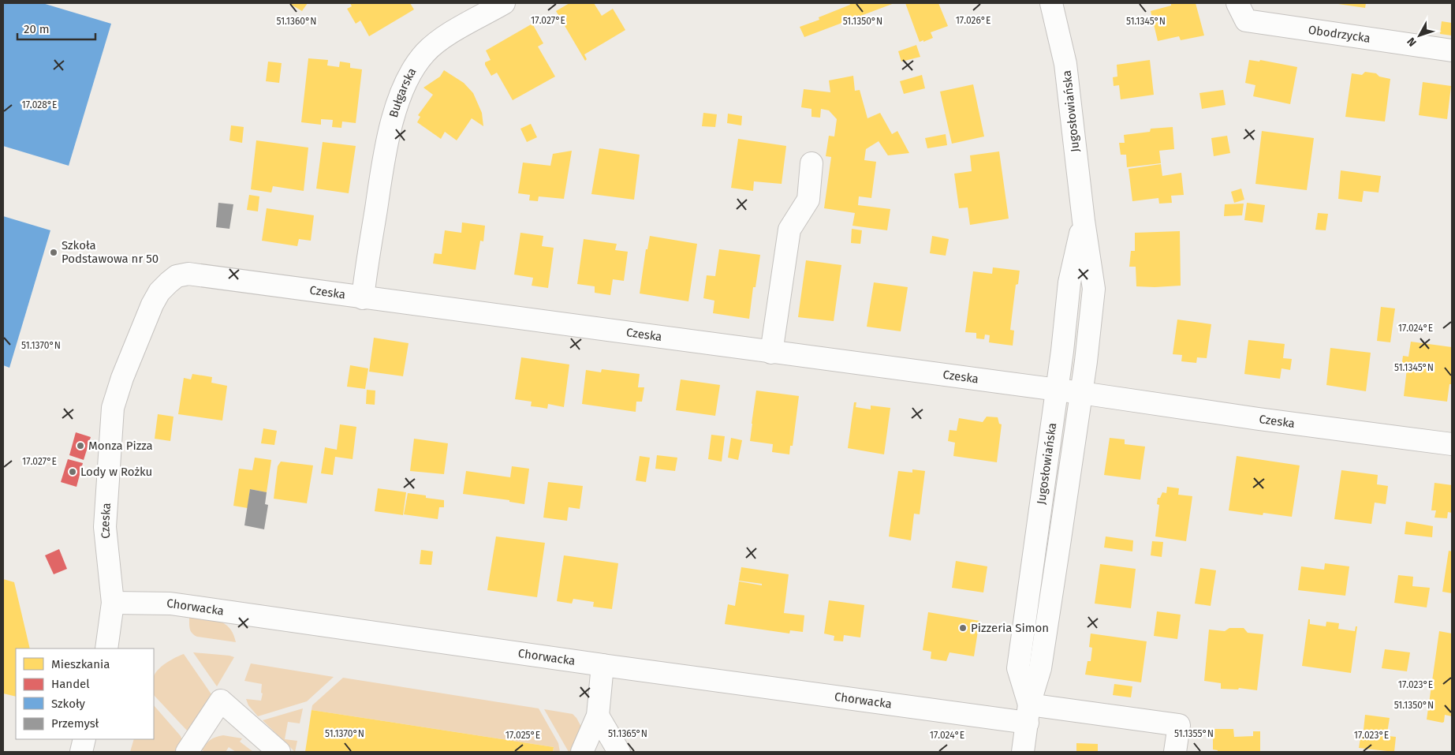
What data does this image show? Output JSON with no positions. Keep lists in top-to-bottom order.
{
  "streets": {
    "street": [
      "Obodrzycka",
      "Bułgarska",
      "Jugosłowiańska",
      "Czeska",
      "Chorwacka"
    ]
  },
  "crossings": [
    ["Bułgarska", "Czeska"],
    ["Jugosłowiańska", "Czeska"],
    ["Jugosłowiańska", "Chorwacka"],
    ["Czeska", "Chorwacka"]
  ],
  "places": [
    "Szkoła Podstawowa nr 50",
    "Monza Pizza",
    "Lody w Rożku",
    "Pizzeria Simon"
  ],
  "legend": [
    "Mieszkania",
    "Handel",
    "Szkoły",
    "Przemysł"
  ],
  "scale_bar": "20 m",
  "north": "bottom left",
  "coordinates": [
    "17.027°E",
    "17.026°E",
    "51.1345°N",
    "51.1360°N",
    "51.1350°N",
    "17.028°E",
    "17.024°E",
    "51.1370°N",
    "17.023°E",
    "51.1365°N",
    "51.1355°N",
    "17.025°E"
  ]
}
